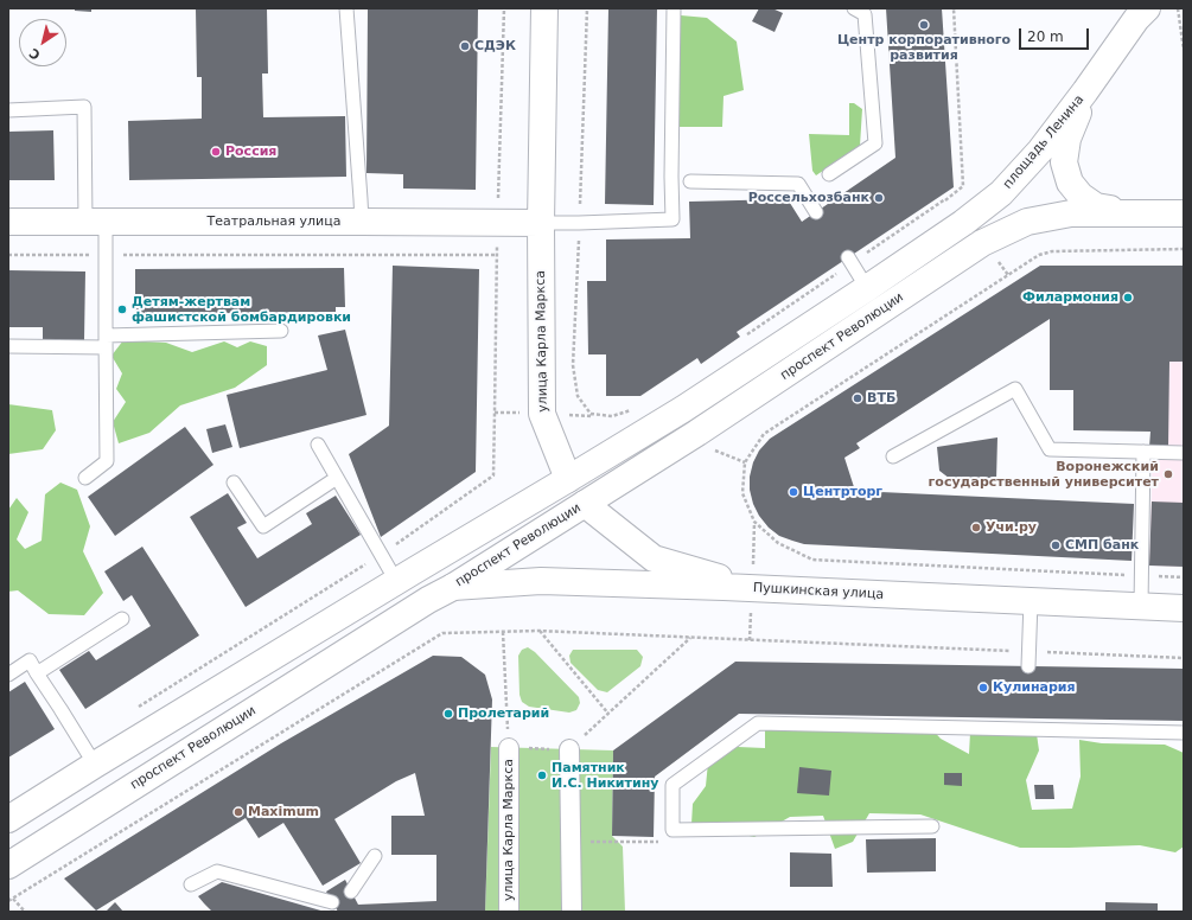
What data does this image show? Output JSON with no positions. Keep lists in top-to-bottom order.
{
  "streets": {
    "main road": [
      "площадь Ленина",
      "Театральная улица",
      "проспект Революции",
      "улица Карла Маркса",
      "Пушкинская улица"
    ]
  },
  "crossings": [
    ["площадь Ленина", "проспект Революции"],
    ["Театральная улица", "улица Карла Маркса"],
    ["проспект Революции", "улица Карла Маркса"],
    ["проспект Революции", "Пушкинская улица"],
    ["улица Карла Маркса", "Пушкинская улица"]
  ],
  "places": [
    "Центр корпоративного развития",
    "СДЭК",
    "Россия",
    "Россельхозбанк",
    "Филармония",
    "Детям-жертвам фашистской бомбардировки",
    "ВТБ",
    "Воронежский государственный университет",
    "Центрторг",
    "Учи.ру",
    "СМП банк",
    "Кулинария",
    "Пролетарий",
    "Памятник И.С. Никитину",
    "Maximum"
  ],
  "scale_bar": "20 m",
  "north": "bottom left"
}
